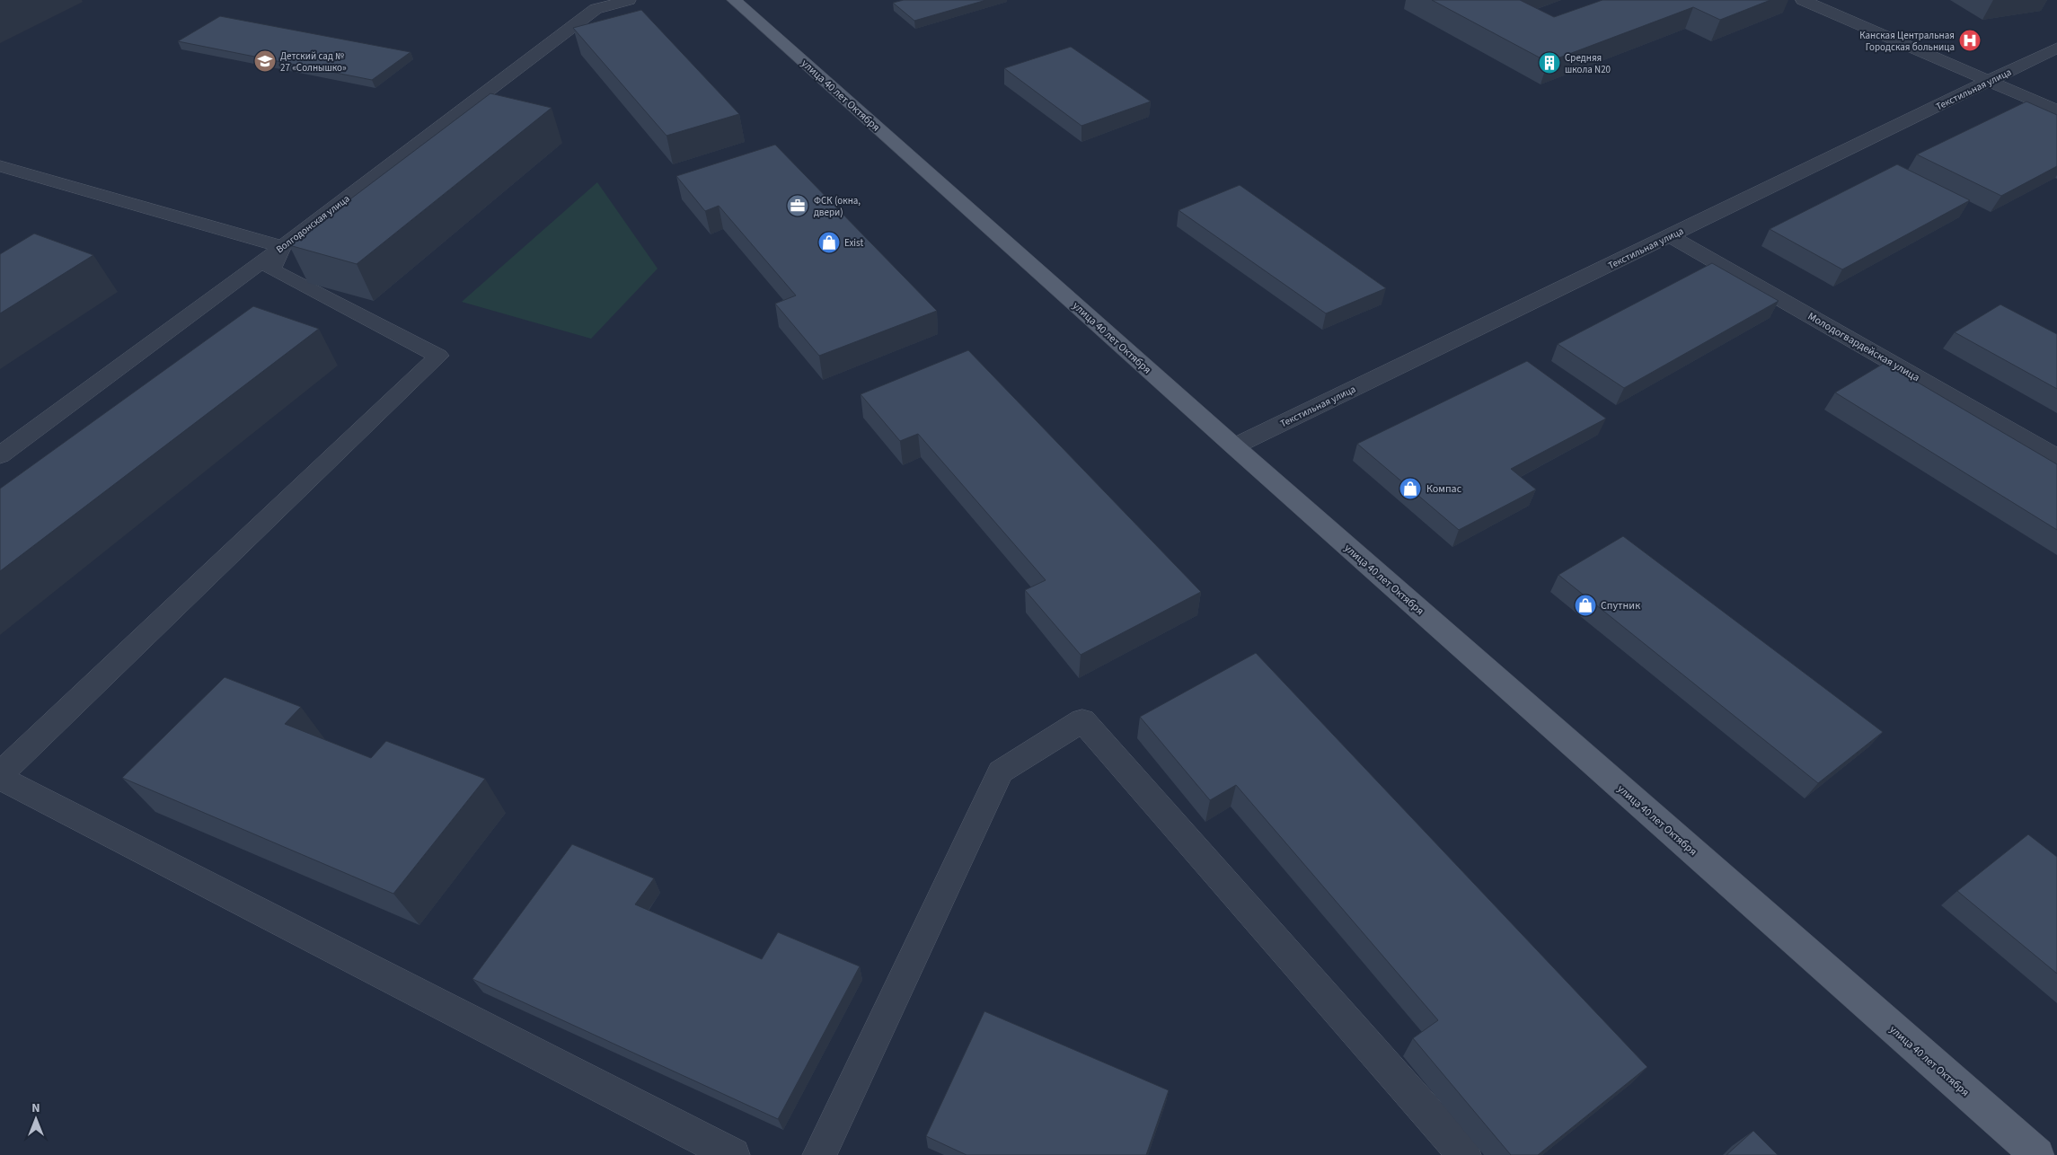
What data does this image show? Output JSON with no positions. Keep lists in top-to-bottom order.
{
  "streets": {
    "main road": ["улица 40 лет Октября"],
    "street": ["Текстильная улица", "Волгодонская улица", "Молодогвардейская улица"]
  },
  "crossings": [
    ["Текстильная улица", "улица 40 лет Октября"],
    ["Текстильная улица", "Молодогвардейская улица"]
  ],
  "places": {
    "hospital": ["Канская Центральная Городская больница"],
    "school or university": ["Детский сад № 27 «Солнышко»"],
    "building": ["Средняя школа N20"],
    "office": ["ФСК (окна, двери)"],
    "shop": ["Exist", "Компас", "Спутник"]
  },
  "north": "top"
}
